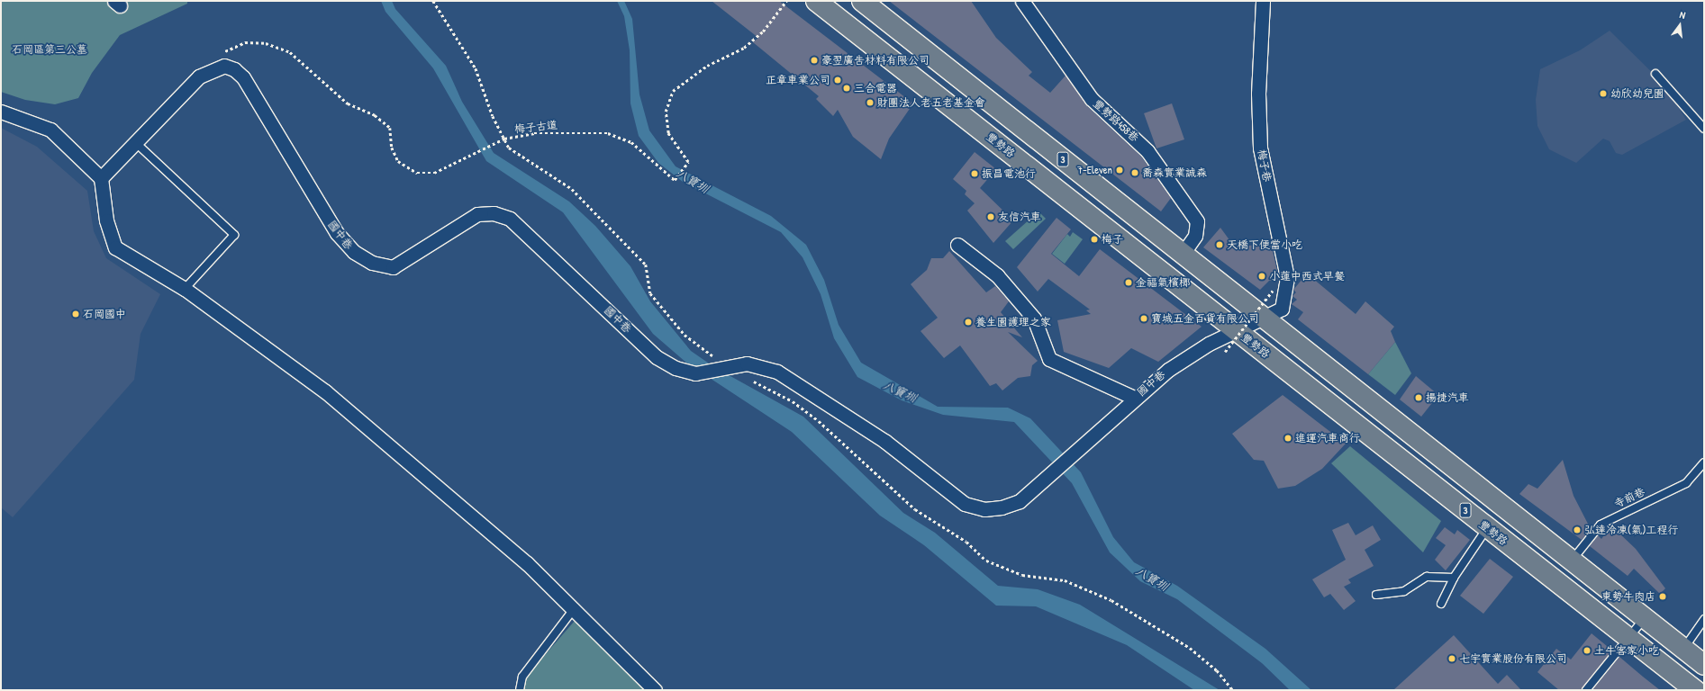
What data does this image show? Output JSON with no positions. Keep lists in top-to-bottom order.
{
  "streets": {
    "main road": ["豐勢路", "3"],
    "street": ["豐勢路458巷", "梅子巷", "國中巷"],
    "lane": ["寺前巷"],
    "path": ["梅子古道"]
  },
  "crossings": [
    ["豐勢路458巷", "3"],
    ["梅子古道", "國中巷"],
    ["豐勢路", "梅子巷"],
    ["豐勢路", "國中巷"],
    ["3", "梅子巷"],
    ["3", "寺前巷"],
    ["梅子巷", "國中巷"]
  ],
  "water": ["八寶圳"],
  "parks": ["石岡區第三公墓"],
  "places": [
    "豪翌廣告材料有限公司",
    "正章車業公司",
    "三合電器",
    "幼欣幼兒園",
    "財團法人老五老基金會",
    "7-Eleven",
    "喬森實業誠森",
    "振昌電池行",
    "友信汽車",
    "梅子",
    "天橋下便當小吃",
    "小蓮中西式早餐",
    "金福氣檳榔",
    "石岡國中",
    "寶城五金百貨有限公司",
    "養生園護理之家",
    "揚捷汽車",
    "進運汽車商行",
    "弘達冷凍(氣)工程行",
    "東勢牛肉店",
    "土牛客家小吃",
    "七宇實業股份有限公司"
  ],
  "north": "top"
}
